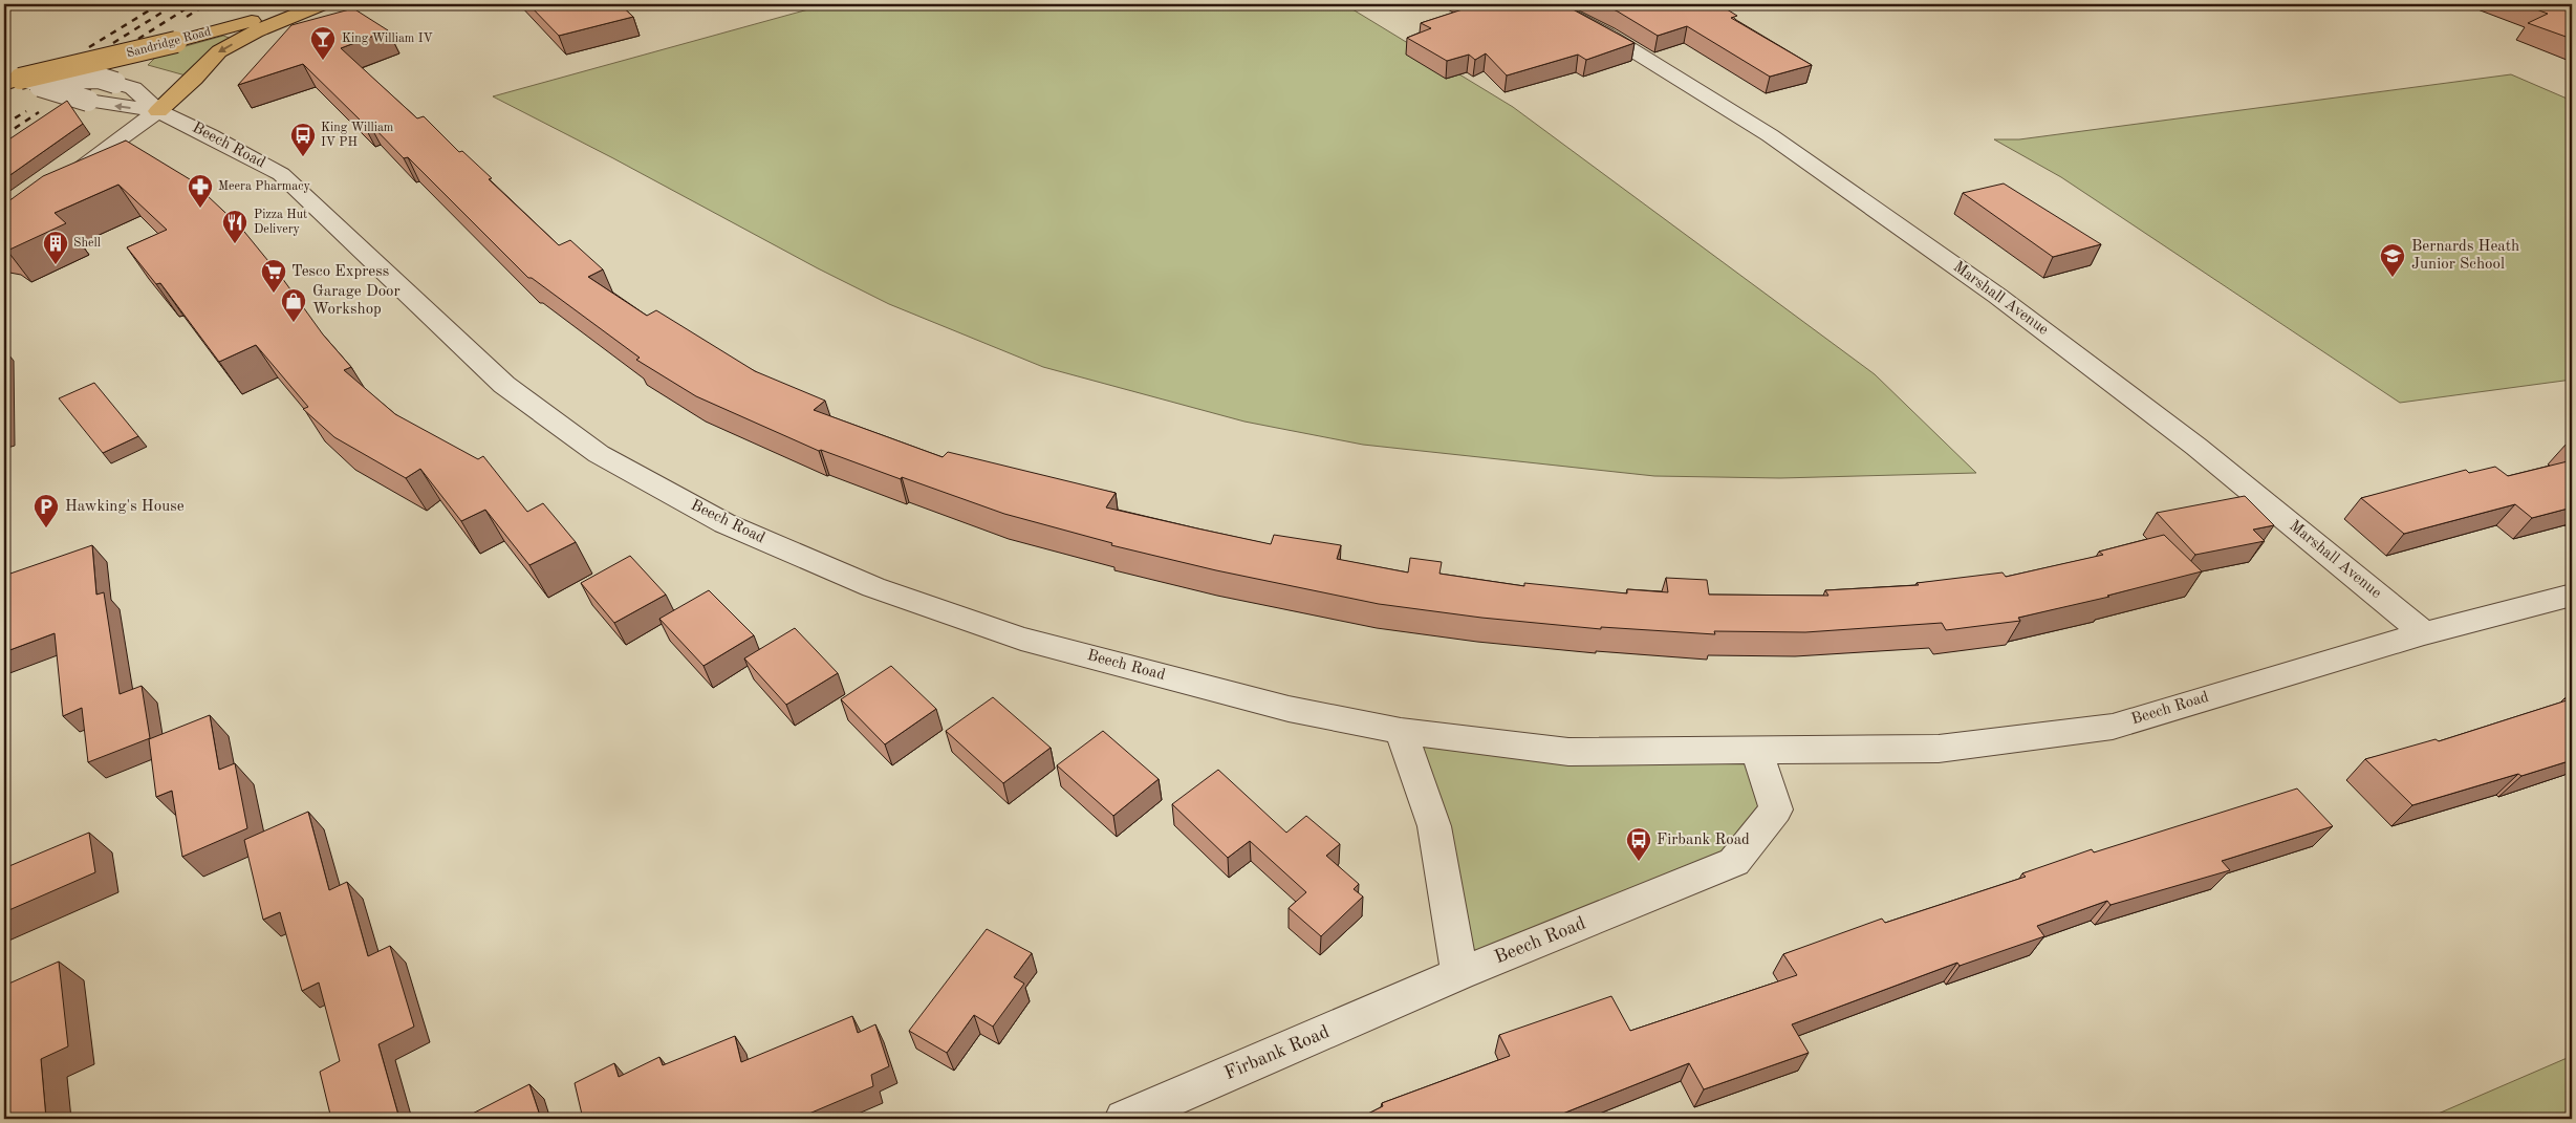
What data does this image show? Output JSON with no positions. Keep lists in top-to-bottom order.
{
  "streets": {
    "main road": ["Sandridge Road"],
    "street": ["Beech Road", "Marshall Avenue", "Firbank Road"]
  },
  "crossings": [
    ["Sandridge Road", "Beech Road"],
    ["Beech Road", "Marshall Avenue"],
    ["Beech Road", "Firbank Road"]
  ],
  "places": {
    "bar": ["King William IV"],
    "bus stop": ["King William IV PH", "Firbank Road"],
    "pharmacy": ["Meera Pharmacy"],
    "restaurant": ["Pizza Hut Delivery"],
    "building": ["Shell"],
    "school or university": ["Bernards Heath Junior School"],
    "supermarket": ["Tesco Express"],
    "shop": ["Garage Door Workshop"],
    "parking": ["Hawking's House"]
  }
}
